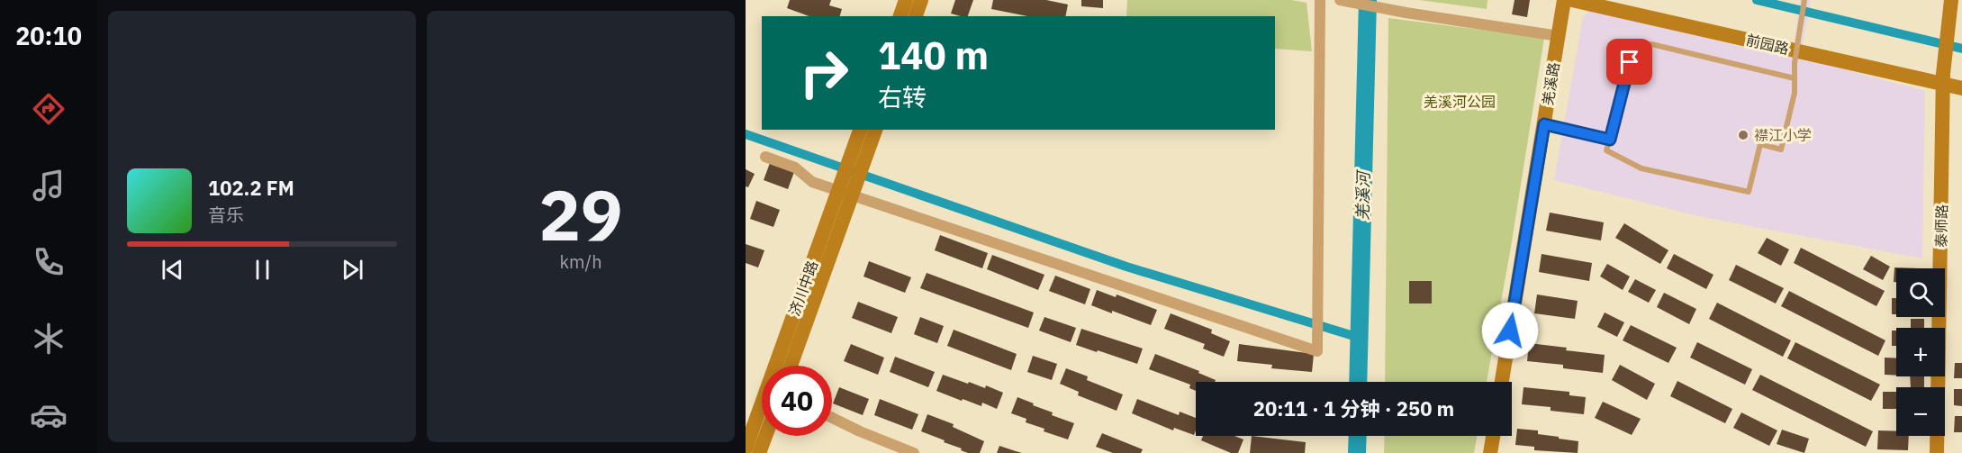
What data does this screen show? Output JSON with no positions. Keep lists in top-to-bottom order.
{
  "streets": {
    "street": [
      "前园路",
      "羌溪路",
      "泰师路",
      "济川中路"
    ]
  },
  "crossings": [
    ["前园路", "泰师路"]
  ],
  "water": ["羌溪河"],
  "parks": ["羌溪河公园"],
  "places": ["襟江小学"],
  "page": {
    "tabs": "20:10",
    "tile": ["29", "km/h"],
    "turn": ["140 m", "右转"],
    "song": ["102.2 FM", "音乐"],
    "map_buttons": ["+", "−"],
    "limit": "40",
    "trip": "20:11 · 1 分钟 · 250 m"
  }
}
